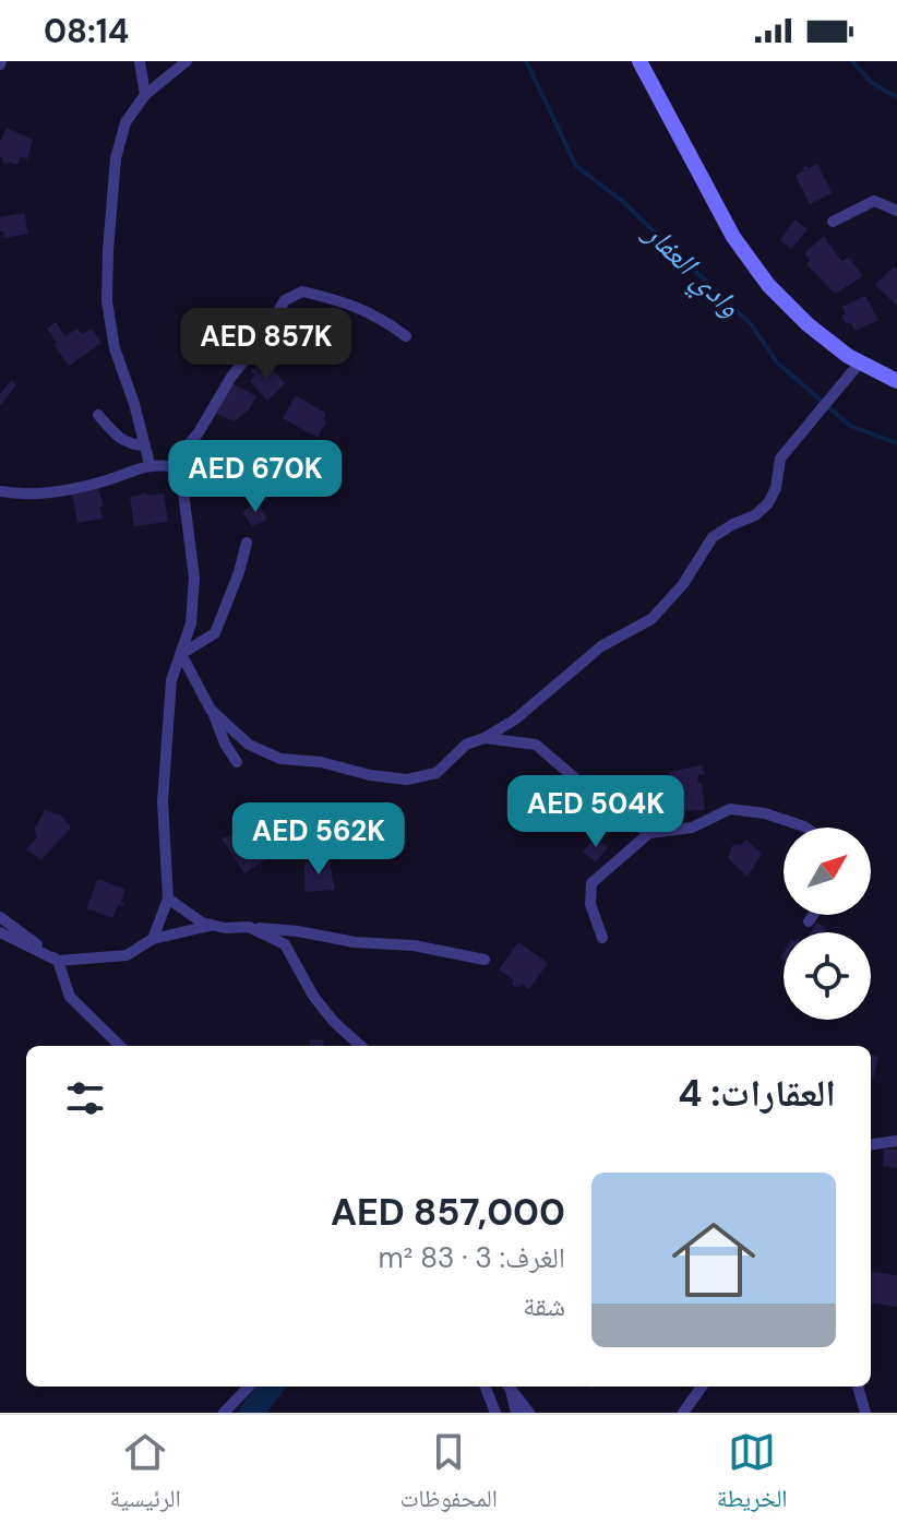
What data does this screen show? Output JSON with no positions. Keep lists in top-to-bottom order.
{
  "water": ["وادي العفار"],
  "north": "top right",
  "page": {
    "status": "08:14",
    "price": [
      "AED 857K",
      "AED 670K",
      "AED 504K",
      "AED 562K"
    ],
    "heading": "العقارات: 4",
    "list": [
      {
        "name": "AED 857,000",
        "note": "الغرف: 3 · 83 m² · شقة"
      }
    ],
    "tabs": ["الخريطة", "المحفوظات", "الرئيسية"]
  }
}
